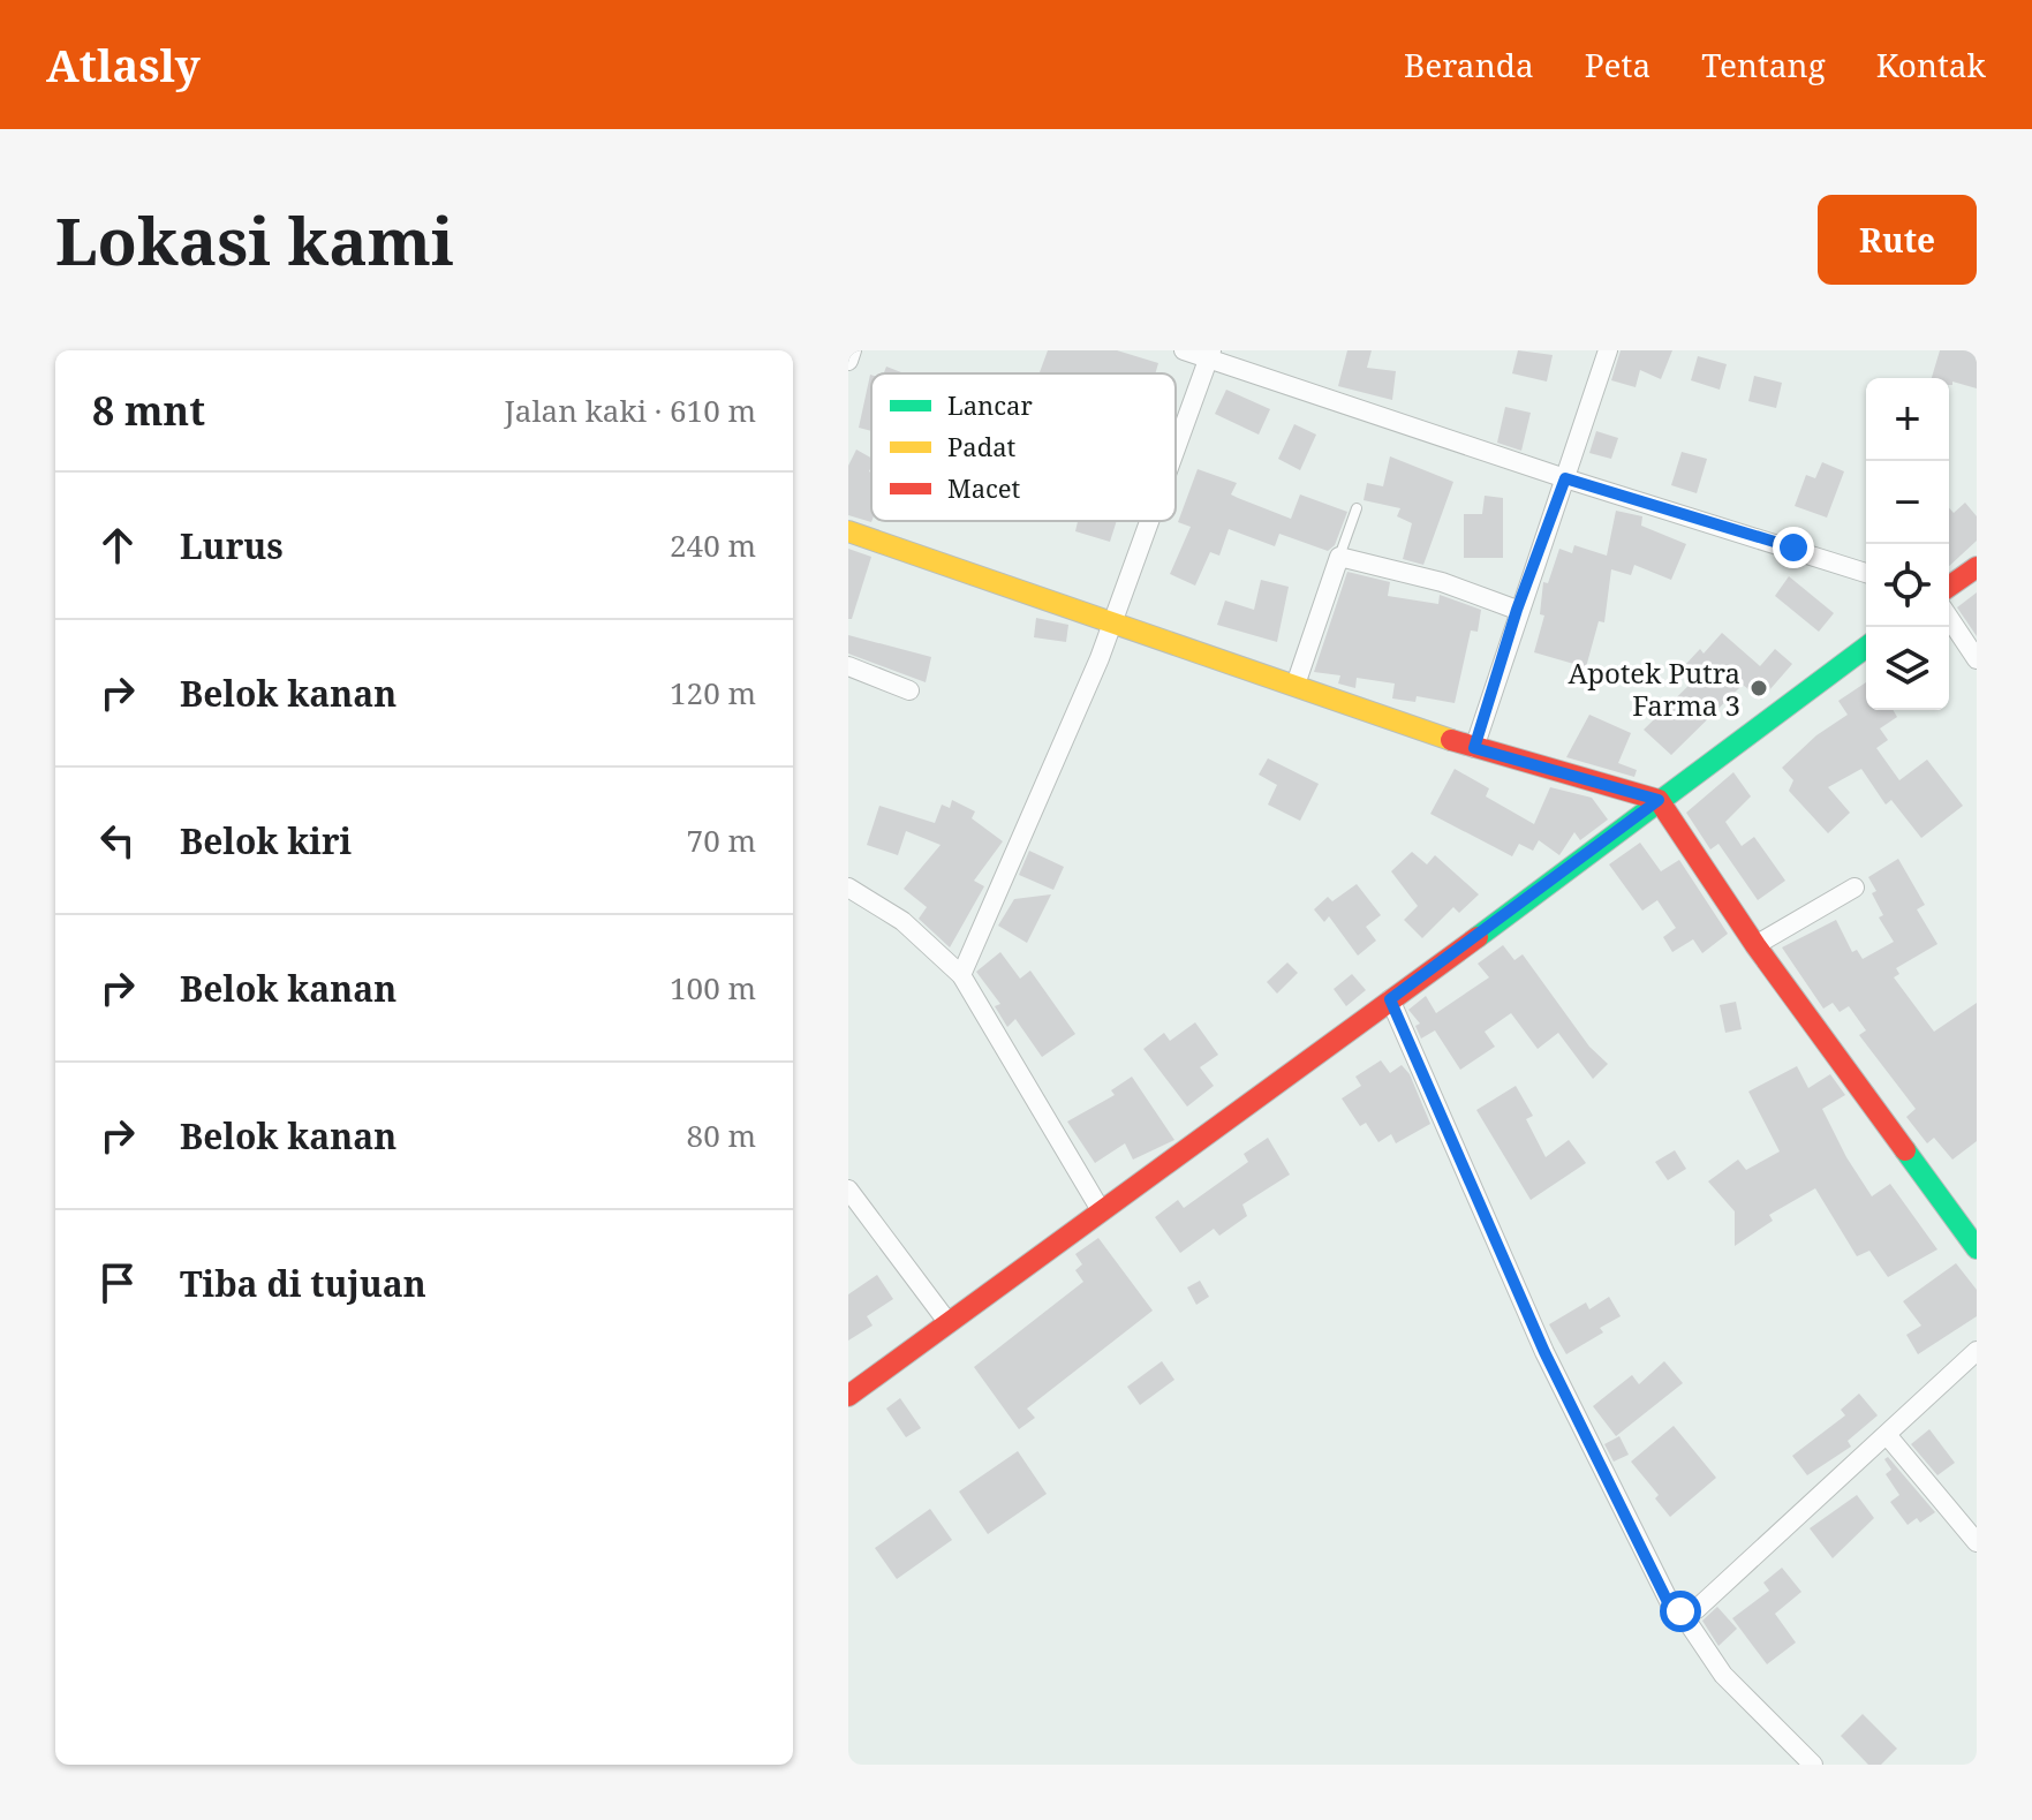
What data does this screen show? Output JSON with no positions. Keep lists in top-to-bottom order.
{
  "places": ["Apotek Putra Farma 3"],
  "legend": ["Lancar", "Padat", "Macet"],
  "page": {
    "header": "Atlasly",
    "nav": [
      "Beranda",
      "Peta",
      "Tentang",
      "Kontak"
    ],
    "buttons": "Rute",
    "title": "Lokasi kami",
    "heading": ["8 mnt", "Jalan kaki · 610 m"],
    "map_buttons": ["+", "−"],
    "list": [
      ["Lurus", "240 m"],
      ["Belok kanan", "120 m"],
      ["Belok kiri", "70 m"],
      ["Belok kanan", "100 m"],
      ["Belok kanan", "80 m"],
      "Tiba di tujuan"
    ]
  }
}
